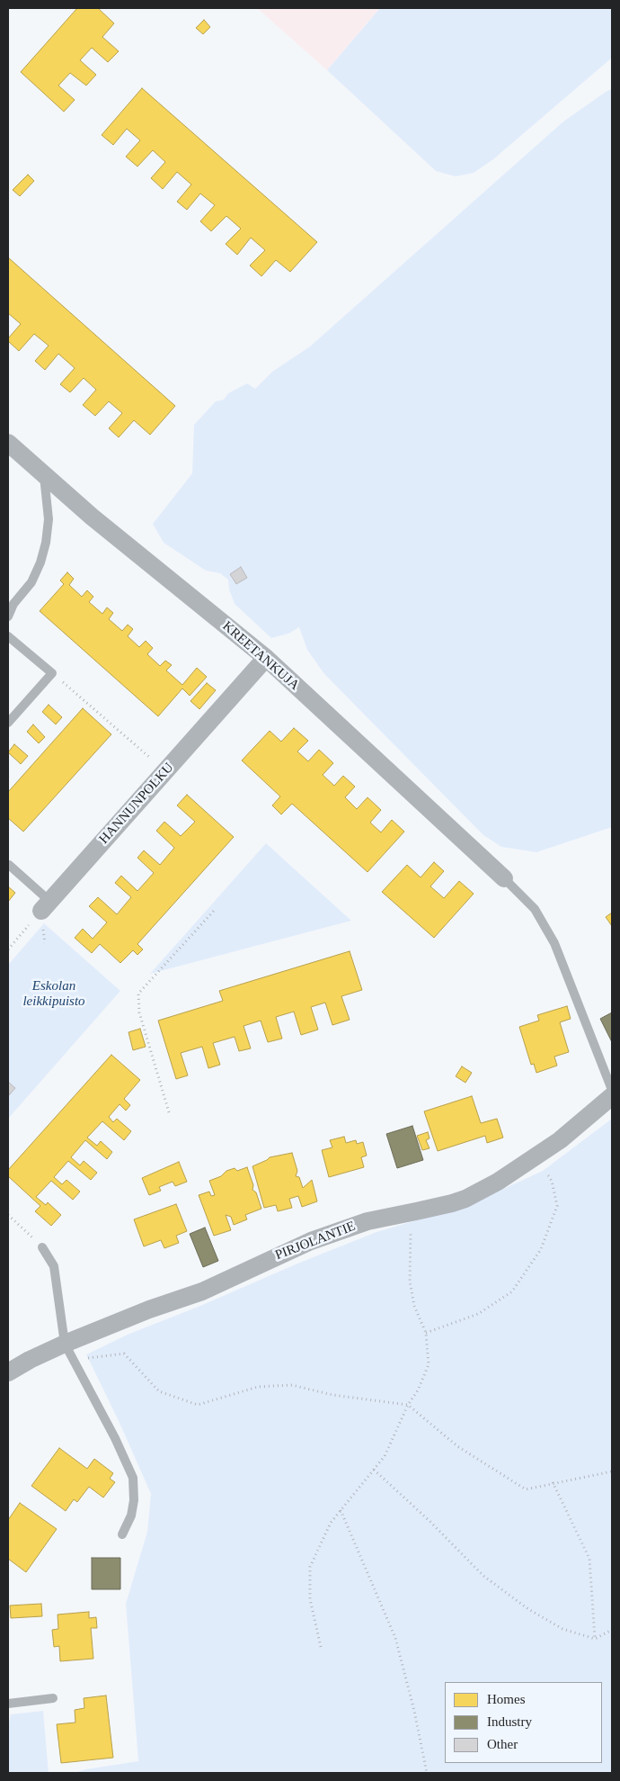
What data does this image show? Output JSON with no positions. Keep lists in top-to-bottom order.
{
  "streets": {
    "street": ["KREETANKUJA", "HANNUNPOLKU", "PIRJOLANTIE"]
  },
  "crossings": [
    ["KREETANKUJA", "HANNUNPOLKU"]
  ],
  "parks": ["Eskolan leikkipuisto"],
  "legend": ["Homes", "Industry", "Other"]
}
